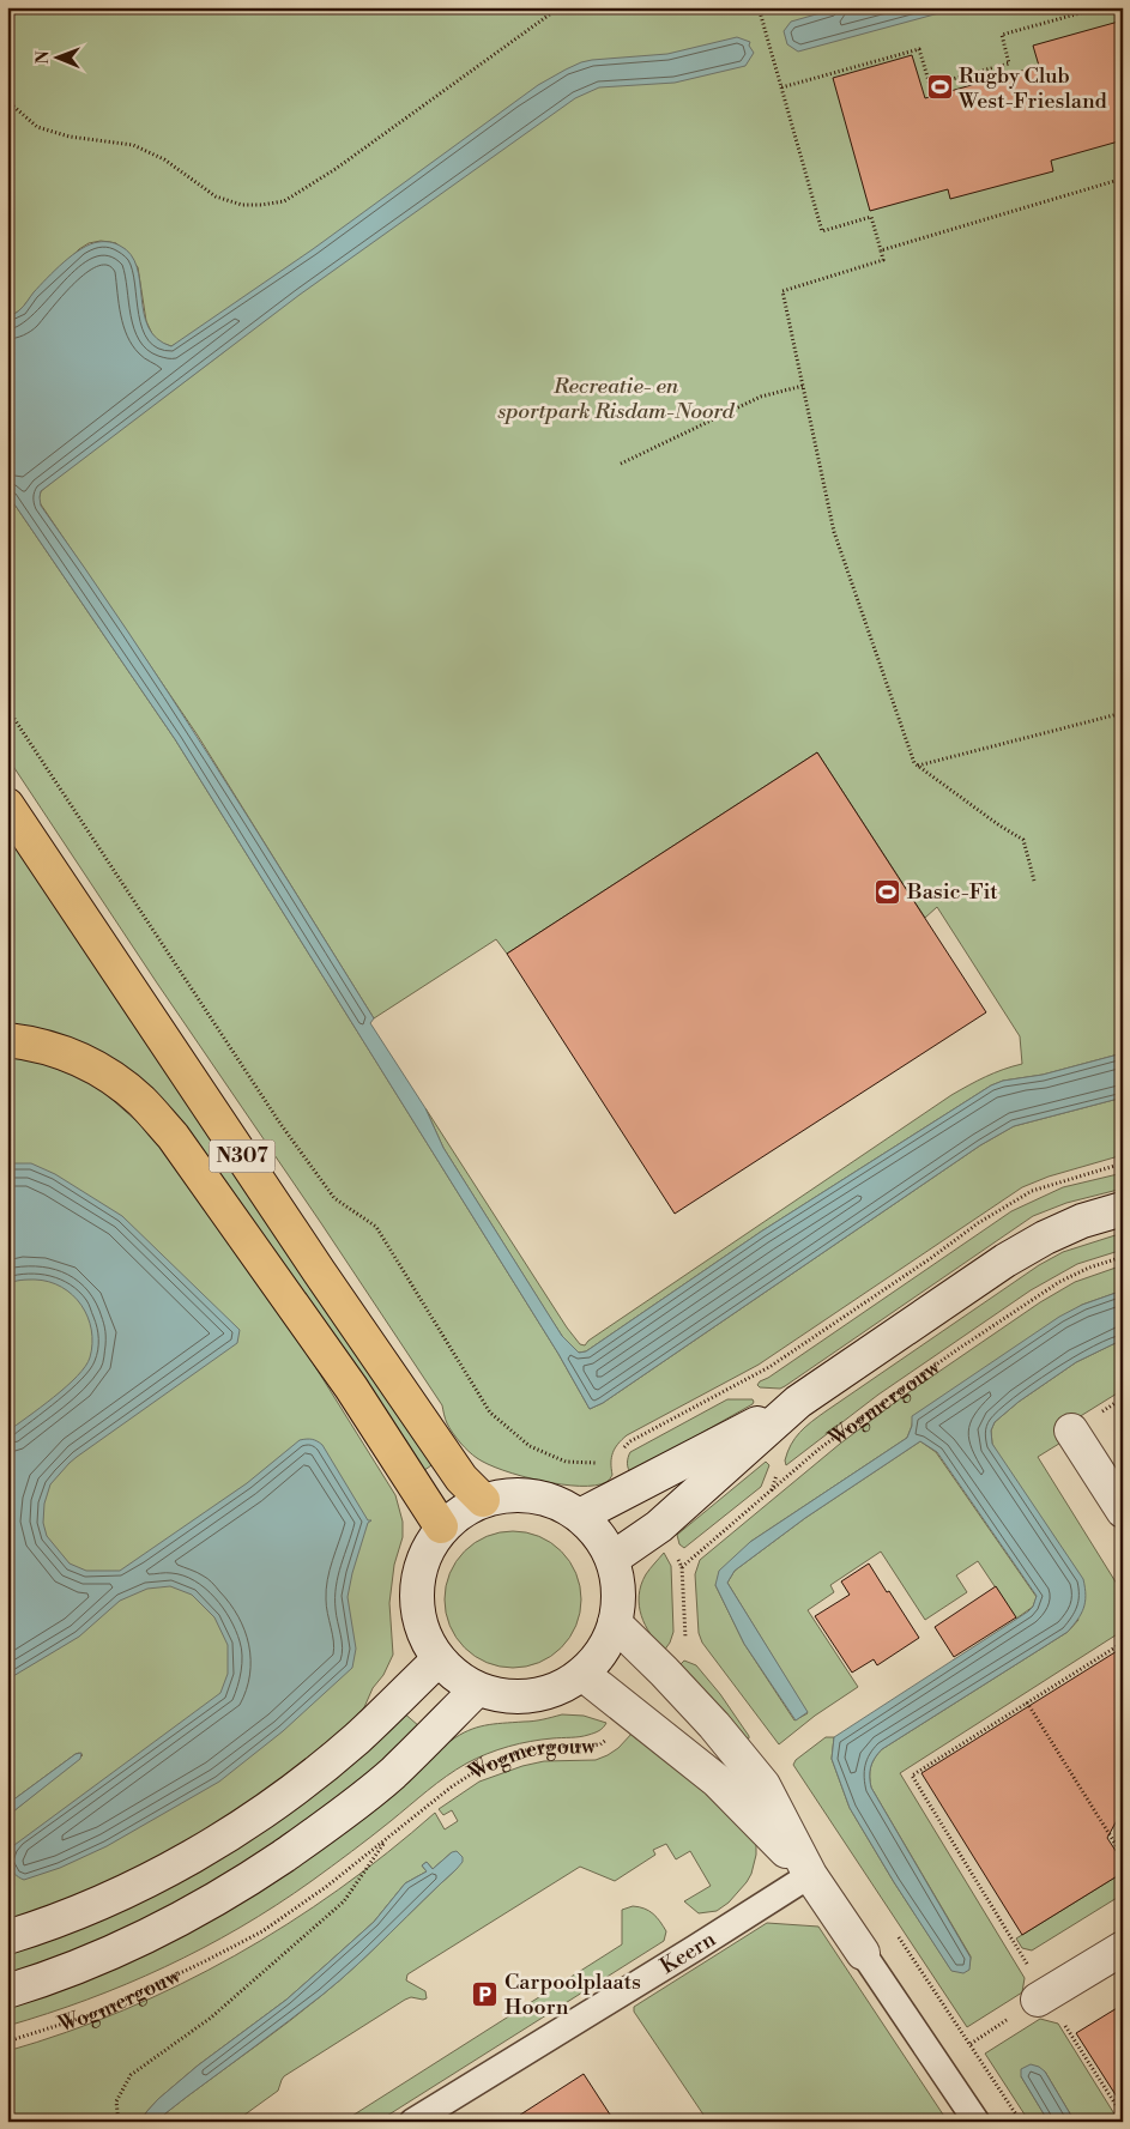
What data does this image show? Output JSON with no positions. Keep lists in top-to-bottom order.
{
  "streets": {
    "highway": ["N307"],
    "lane": ["Keern"],
    "path": ["Wogmergouw"]
  },
  "parks": ["Recreatie- en sportpark Risdam-Noord"],
  "places": {
    "sports": ["Rugby Club West-Friesland", "Basic-Fit"],
    "parking": ["Carpoolplaats Hoorn"]
  },
  "north": "left"
}
